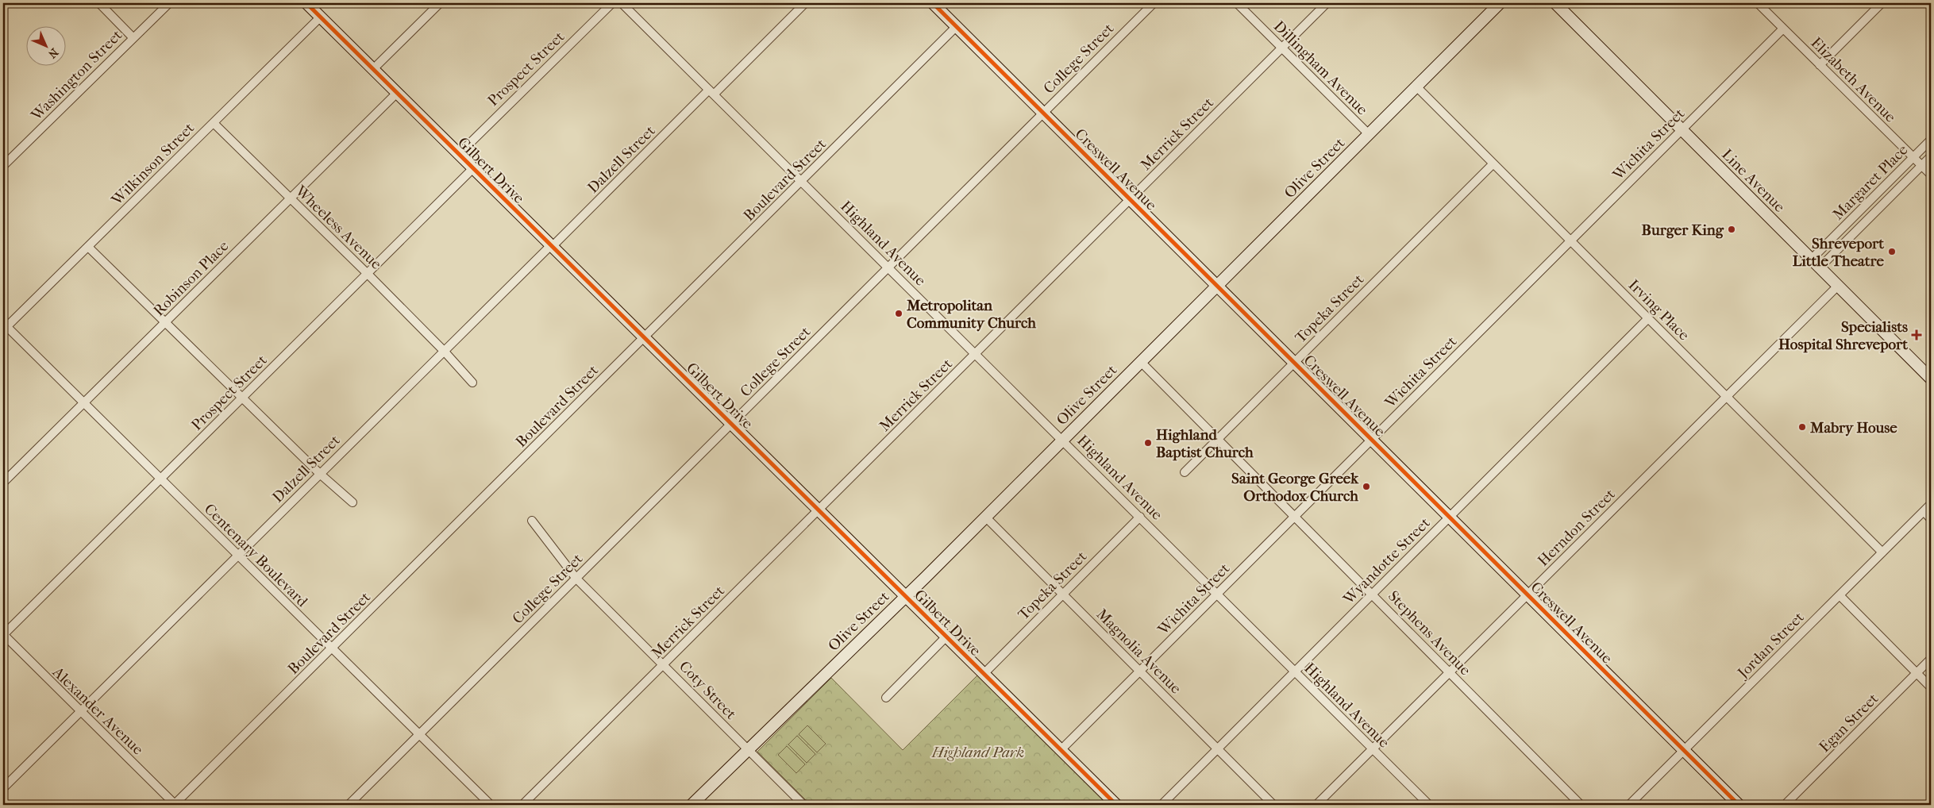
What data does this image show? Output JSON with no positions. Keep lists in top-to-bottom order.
{
  "streets": {
    "street": [
      "College Street",
      "Dillingham Avenue",
      "Prospect Street",
      "Washington Street",
      "Elizabeth Avenue",
      "Merrick Street",
      "Wichita Street",
      "Dalzell Street",
      "Wilkinson Street",
      "Olive Street",
      "Creswell Avenue",
      "Gilbert Drive",
      "Boulevard Street",
      "Line Avenue",
      "Margaret Place",
      "Wheeless Avenue",
      "Highland Avenue",
      "Robinson Place",
      "Topeka Street",
      "Irving Place",
      "Herndon Street",
      "Centenary Boulevard",
      "Wyandotte Street",
      "Stephens Avenue",
      "Jordan Street",
      "Magnolia Avenue",
      "Coty Street",
      "Alexander Avenue",
      "Egan Street"
    ]
  },
  "crossings": [
    ["College Street", "Creswell Avenue"],
    ["College Street", "Gilbert Drive"],
    ["College Street", "Highland Avenue"],
    ["College Street", "Centenary Boulevard"],
    ["College Street", "Coty Street"],
    ["Dillingham Avenue", "Merrick Street"],
    ["Dillingham Avenue", "Olive Street"],
    ["Prospect Street", "Gilbert Drive"],
    ["Prospect Street", "Wheeless Avenue"],
    ["Prospect Street", "Centenary Boulevard"],
    ["Prospect Street", "Alexander Avenue"],
    ["Elizabeth Avenue", "Wichita Street"],
    ["Elizabeth Avenue", "Margaret Place"],
    ["Merrick Street", "Creswell Avenue"],
    ["Merrick Street", "Gilbert Drive"],
    ["Merrick Street", "Highland Avenue"],
    ["Merrick Street", "Coty Street"],
    ["Wichita Street", "Creswell Avenue"],
    ["Wichita Street", "Gilbert Drive"],
    ["Wichita Street", "Line Avenue"],
    ["Wichita Street", "Highland Avenue"],
    ["Wichita Street", "Irving Place"],
    ["Wichita Street", "Stephens Avenue"],
    ["Wichita Street", "Magnolia Avenue"],
    ["Dalzell Street", "Gilbert Drive"],
    ["Dalzell Street", "Wheeless Avenue"],
    ["Dalzell Street", "Highland Avenue"],
    ["Dalzell Street", "Centenary Boulevard"],
    ["Dalzell Street", "Alexander Avenue"],
    ["Wilkinson Street", "Gilbert Drive"],
    ["Wilkinson Street", "Wheeless Avenue"],
    ["Wilkinson Street", "Centenary Boulevard"],
    ["Olive Street", "Creswell Avenue"],
    ["Olive Street", "Gilbert Drive"],
    ["Olive Street", "Highland Avenue"],
    ["Olive Street", "Irving Place"],
    ["Olive Street", "Stephens Avenue"],
    ["Olive Street", "Magnolia Avenue"],
    ["Olive Street", "Coty Street"],
    ["Creswell Avenue", "Boulevard Street"],
    ["Creswell Avenue", "Topeka Street"],
    ["Creswell Avenue", "Herndon Street"],
    ["Creswell Avenue", "Wyandotte Street"],
    ["Creswell Avenue", "Jordan Street"],
    ["Gilbert Drive", "Boulevard Street"],
    ["Gilbert Drive", "Robinson Place"],
    ["Gilbert Drive", "Topeka Street"],
    ["Boulevard Street", "Highland Avenue"],
    ["Boulevard Street", "Centenary Boulevard"],
    ["Boulevard Street", "Alexander Avenue"],
    ["Line Avenue", "Margaret Place"],
    ["Line Avenue", "Herndon Street"],
    ["Wheeless Avenue", "Robinson Place"],
    ["Highland Avenue", "Topeka Street"],
    ["Highland Avenue", "Herndon Street"],
    ["Highland Avenue", "Wyandotte Street"],
    ["Robinson Place", "Centenary Boulevard"],
    ["Topeka Street", "Irving Place"],
    ["Topeka Street", "Stephens Avenue"],
    ["Topeka Street", "Magnolia Avenue"],
    ["Irving Place", "Herndon Street"],
    ["Irving Place", "Wyandotte Street"],
    ["Irving Place", "Jordan Street"],
    ["Herndon Street", "Stephens Avenue"],
    ["Wyandotte Street", "Stephens Avenue"],
    ["Wyandotte Street", "Magnolia Avenue"]
  ],
  "parks": ["Highland Park"],
  "places": {
    "other": [
      "Burger King",
      "Shreveport Little Theatre",
      "Metropolitan Community Church",
      "Mabry House",
      "Highland Baptist Church",
      "Saint George Greek Orthodox Church"
    ],
    "health": ["Specialists Hospital Shreveport"]
  },
  "north": "bottom right"
}
